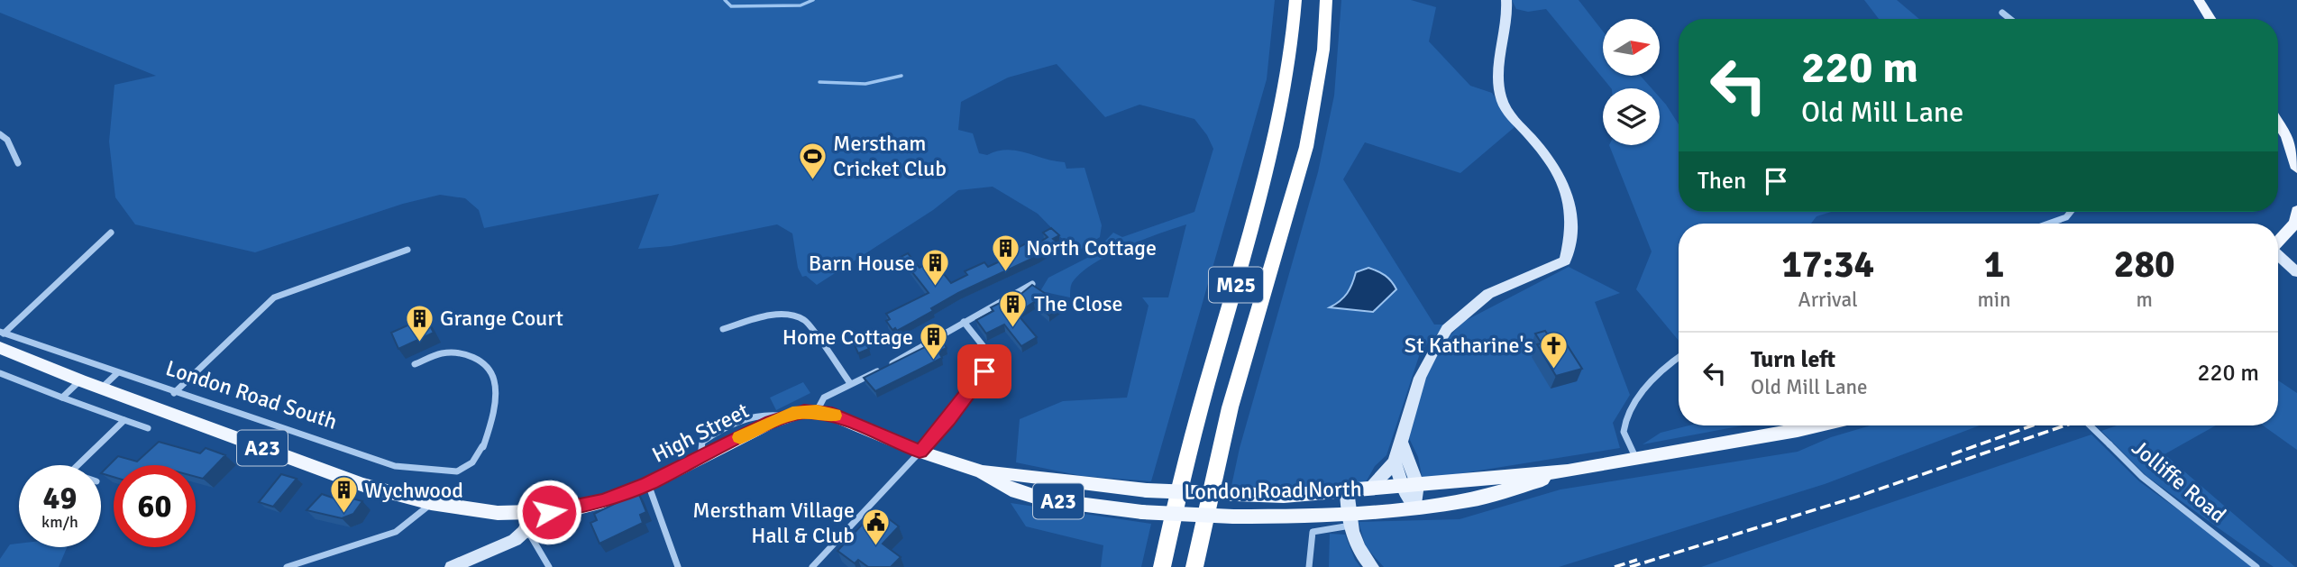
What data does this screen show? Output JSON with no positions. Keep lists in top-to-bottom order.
{
  "streets": {
    "highway": ["M25"],
    "main road": [
      "London Road South",
      "High Street",
      "A23",
      "London Road North"
    ],
    "street": ["Jolliffe Road"]
  },
  "crossings": [
    ["London Road South", "High Street"],
    ["High Street", "London Road North"]
  ],
  "places": {
    "sports": ["Merstham Cricket Club"],
    "building": [
      "North Cottage",
      "Barn House",
      "The Close",
      "Grange Court",
      "Home Cottage",
      "Wychwood"
    ],
    "church": ["St Katharine's"],
    "public building": ["Merstham Village Hall & Club"]
  },
  "north": "right",
  "page": {
    "turn": ["220 m", "Old Mill Lane"],
    "then": "Then",
    "eta": [
      "17:34",
      "Arrival",
      "1",
      "min",
      "280",
      "m"
    ],
    "list": [
      {
        "name": "Turn left",
        "note": "Old Mill Lane",
        "value": "220 m"
      }
    ],
    "speed": "49 km/h",
    "limit": "60"
  }
}
